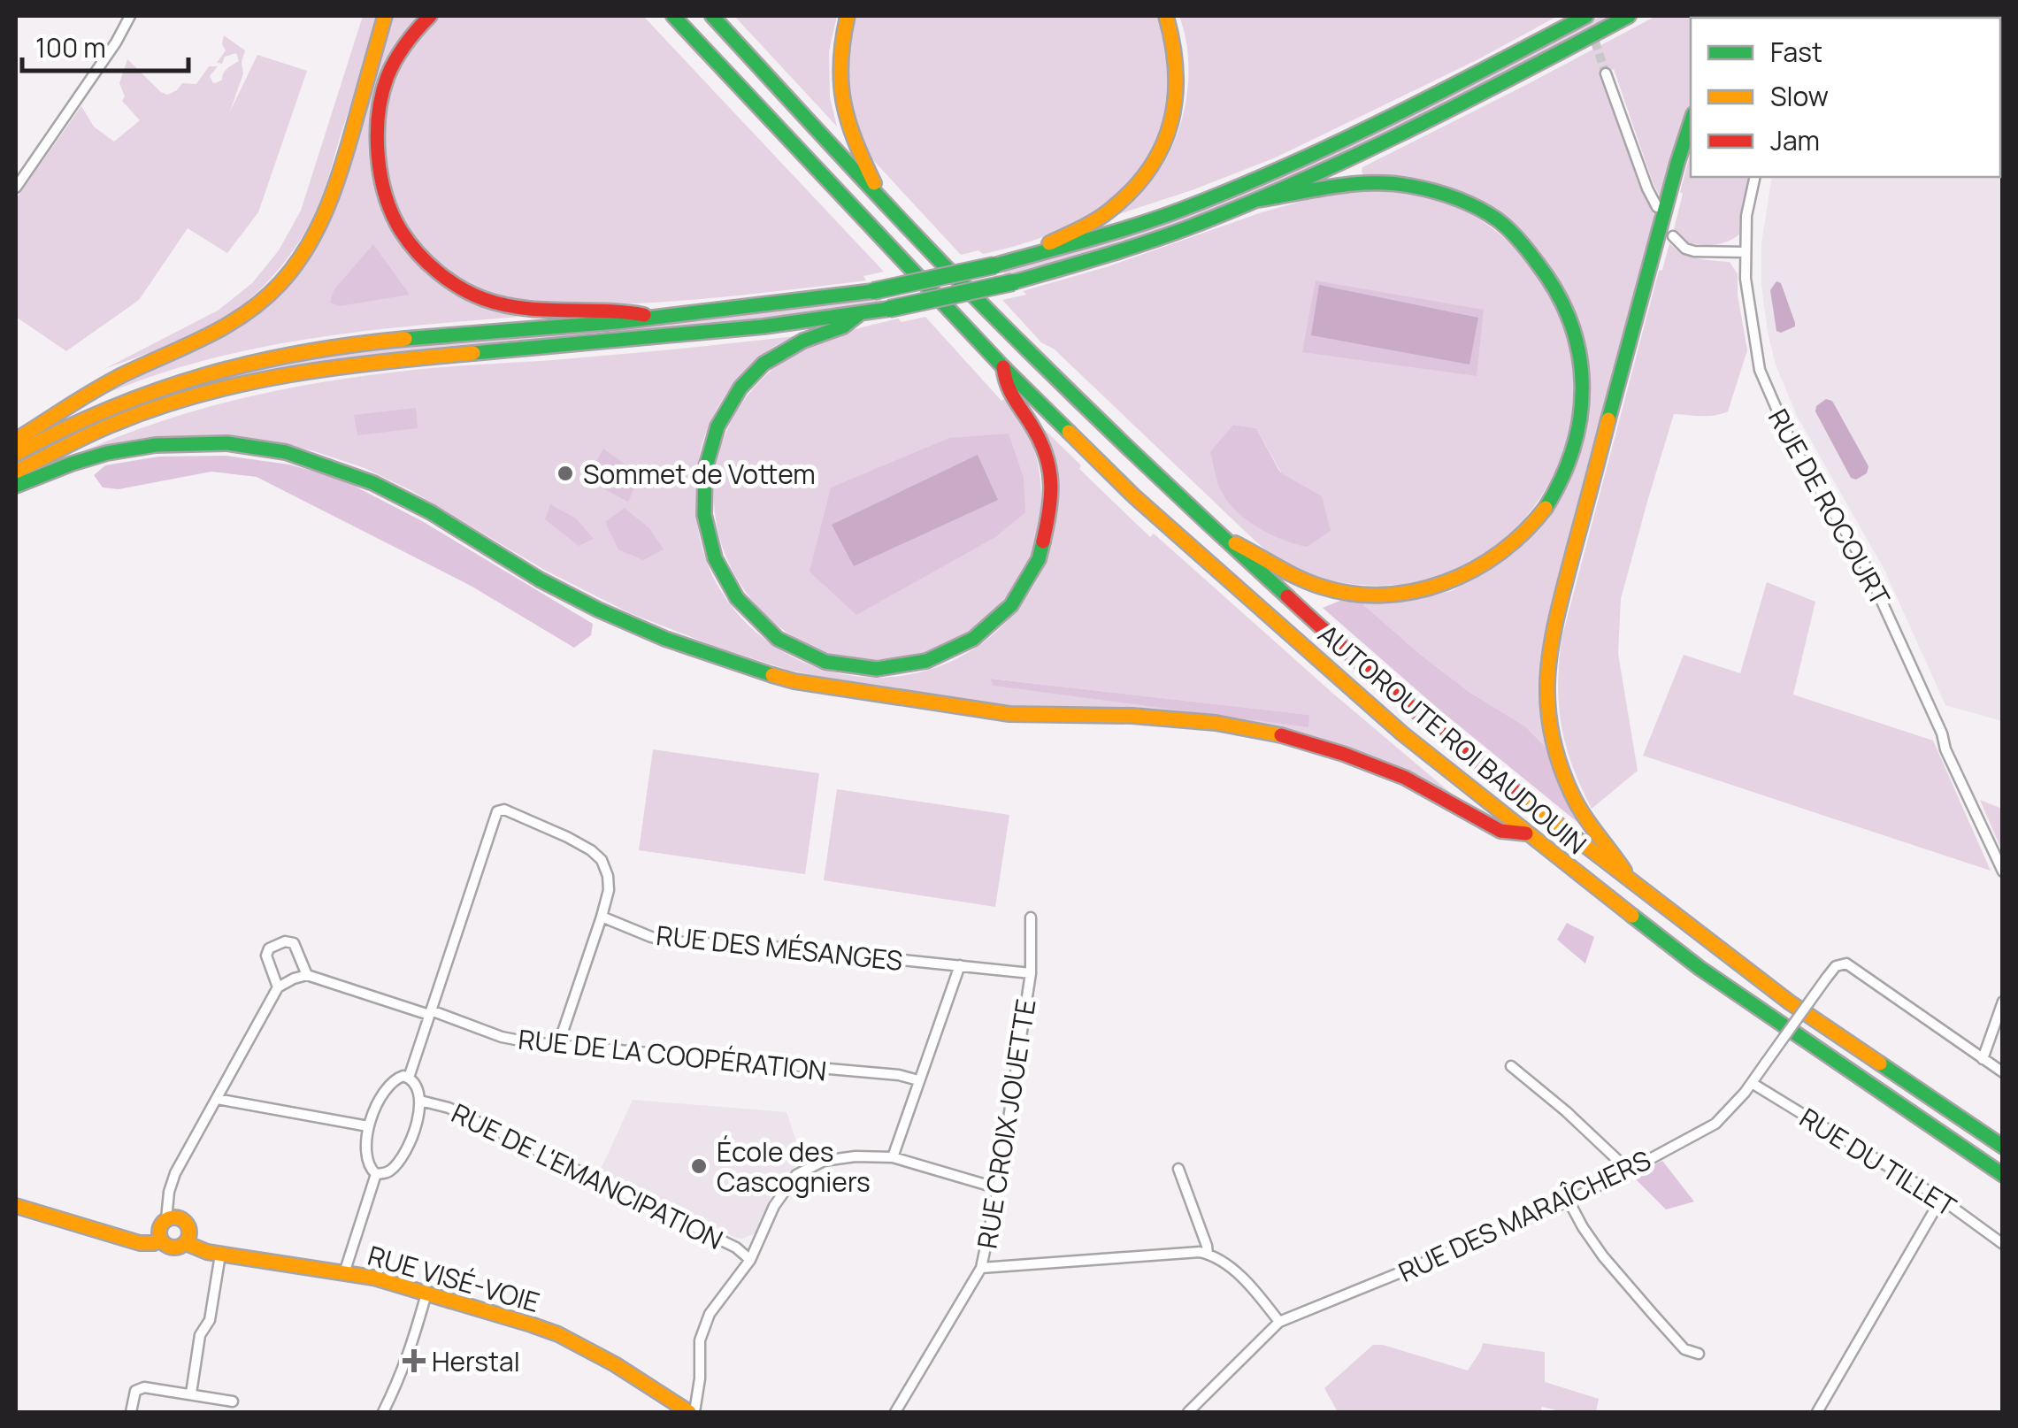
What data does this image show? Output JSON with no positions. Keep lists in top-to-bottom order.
{
  "streets": {
    "main road": ["AUTOROUTE ROI BAUDOUIN", "RUE VISÉ-VOIE"],
    "street": [
      "RUE DE ROCOURT",
      "RUE DES MÉSANGES",
      "RUE DE LA COOPÉRATION",
      "RUE CROIX JOUETTE",
      "RUE DU TILLET",
      "RUE DE L'EMANCIPATION",
      "RUE DES MARAÎCHERS"
    ]
  },
  "crossings": [
    ["RUE DES MÉSANGES", "RUE CROIX JOUETTE"],
    ["RUE DU TILLET", "RUE DES MARAÎCHERS"]
  ],
  "places": {
    "other": ["Sommet de Vottem", "École des Cascogniers"],
    "health": ["Herstal"]
  },
  "legend": ["Fast", "Slow", "Jam"],
  "scale_bar": "100 m"
}
